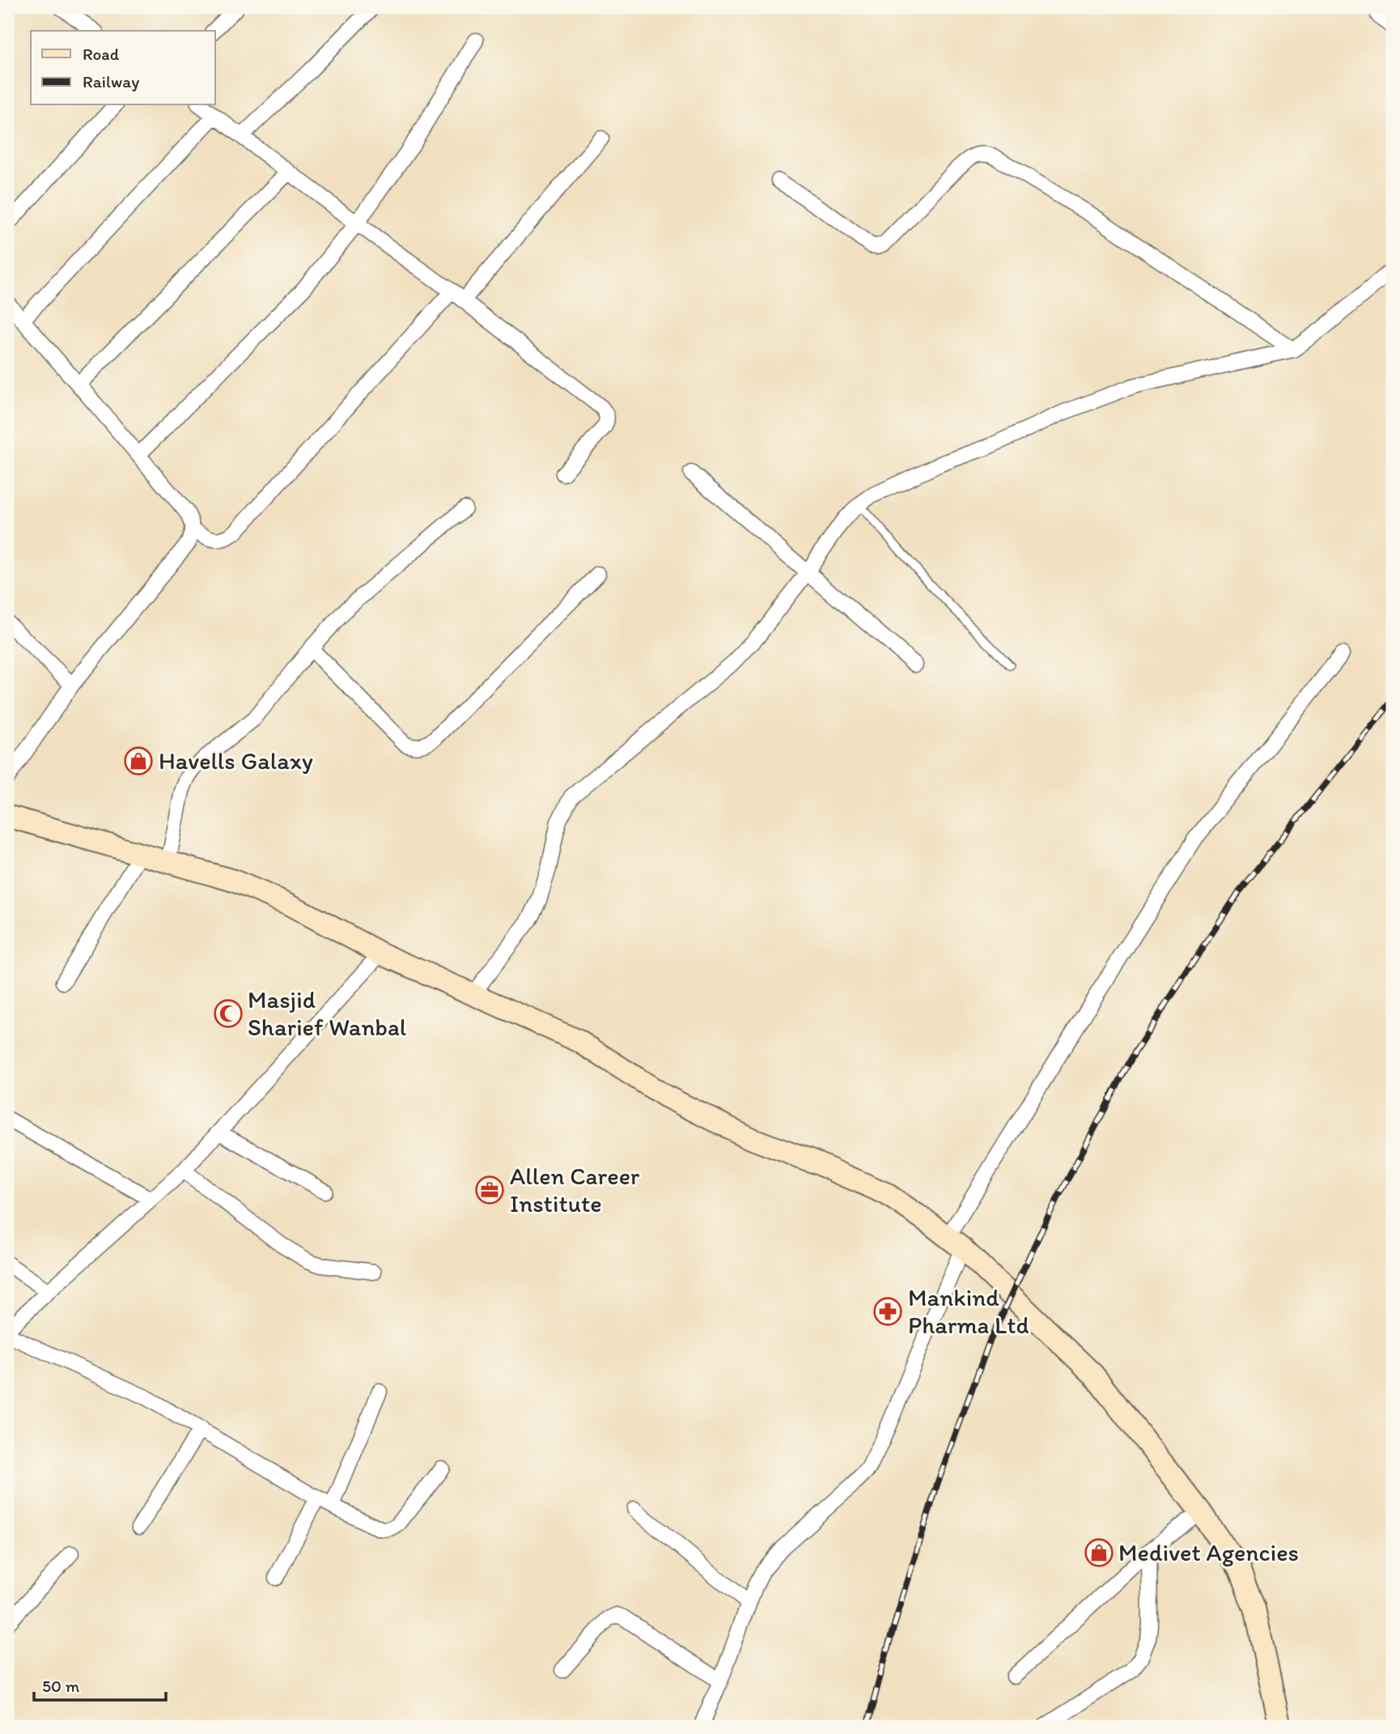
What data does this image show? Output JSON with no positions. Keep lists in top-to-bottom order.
{
  "places": {
    "shop": ["Havells Galaxy", "Medivet Agencies"],
    "mosque": ["Masjid Sharief Wanbal"],
    "office": ["Allen Career Institute"],
    "pharmacy": ["Mankind Pharma Ltd"]
  },
  "legend": ["Road", "Railway"],
  "scale_bar": "50 m"
}
